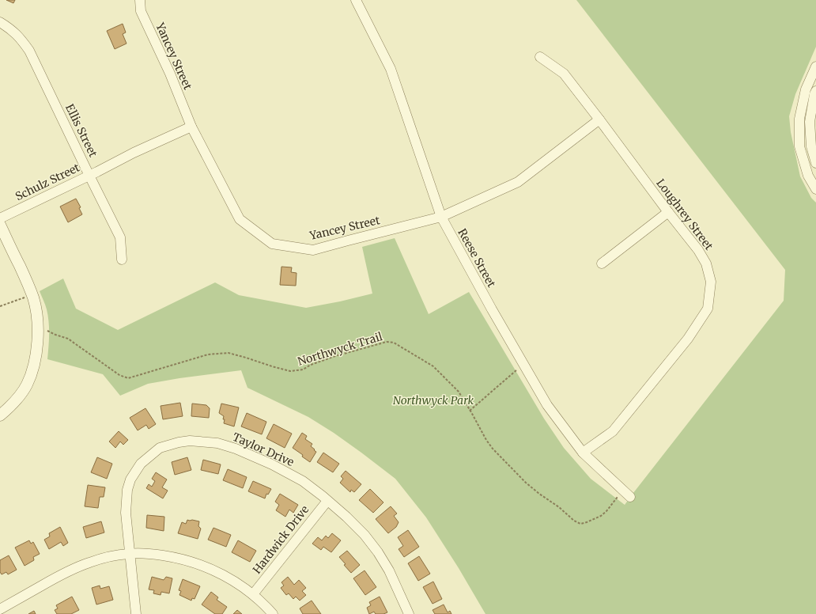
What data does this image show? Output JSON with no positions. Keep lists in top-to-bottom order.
{
  "streets": {
    "street": [
      "Yancey Street",
      "Ellis Street",
      "Schulz Street",
      "Loughrey Street",
      "Reese Street",
      "Taylor Drive",
      "Hardwick Drive"
    ],
    "path": ["Northwyck Trail"]
  },
  "crossings": [
    ["Yancey Street", "Schulz Street"],
    ["Yancey Street", "Loughrey Street"],
    ["Yancey Street", "Reese Street"],
    ["Ellis Street", "Schulz Street"],
    ["Loughrey Street", "Reese Street"],
    ["Reese Street", "Northwyck Trail"],
    ["Taylor Drive", "Hardwick Drive"]
  ],
  "parks": ["Northwyck Park"]
}
